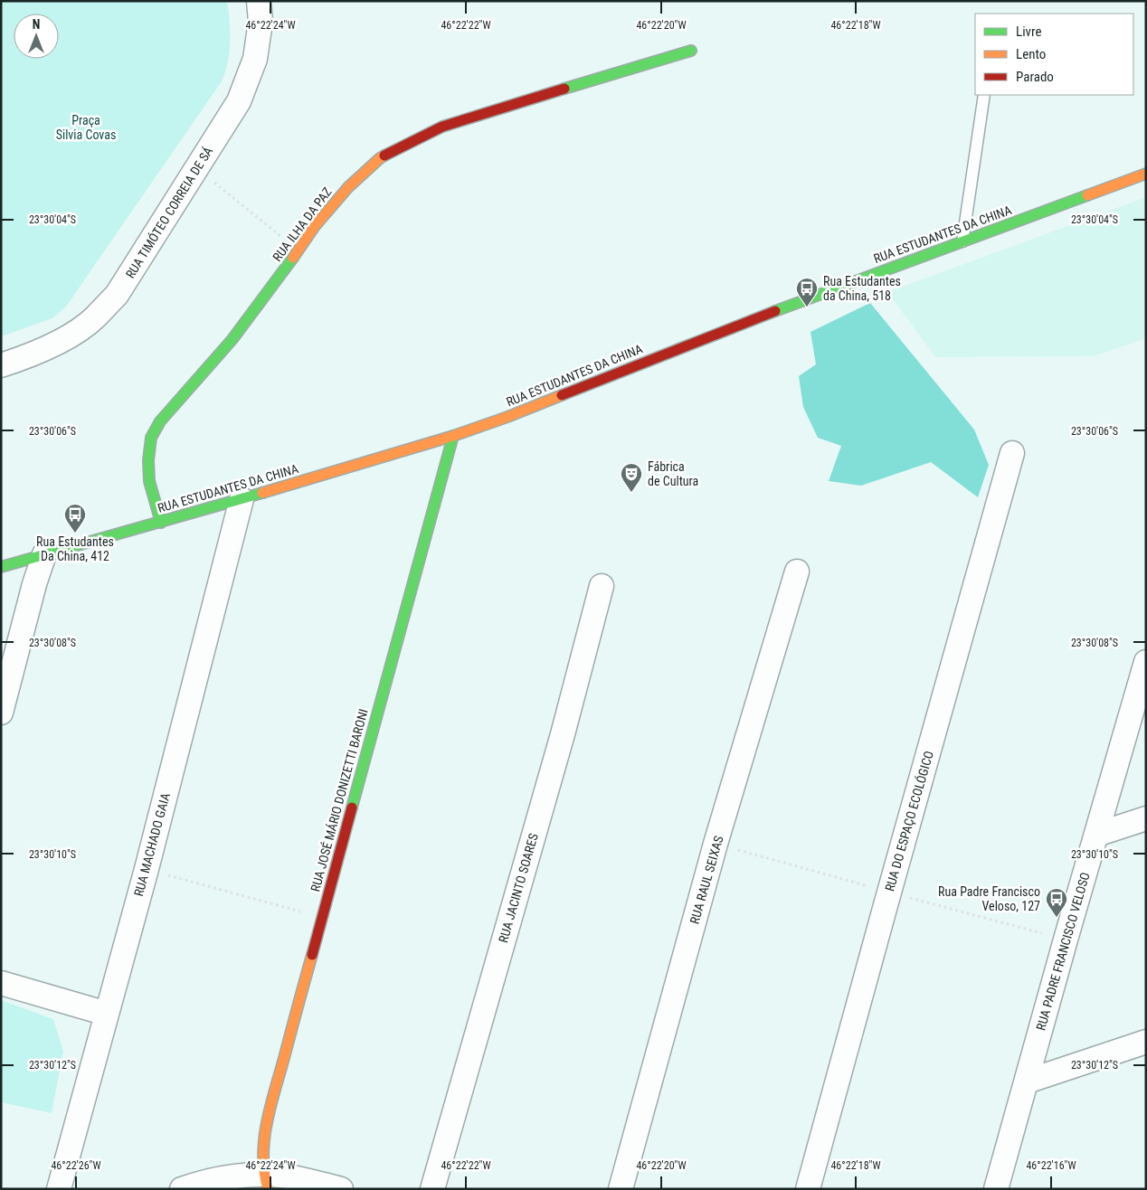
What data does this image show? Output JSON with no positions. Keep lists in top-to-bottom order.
{
  "streets": {
    "street": [
      "RUA TIMÓTEO CORREIA DE SÁ",
      "RUA ILHA DA PAZ",
      "RUA ESTUDANTES DA CHINA",
      "RUA JOSÉ MÁRIO DONIZETTI BARONI",
      "RUA DO ESPAÇO ECOLÓGICO",
      "RUA MACHADO GAIA",
      "RUA RAUL SEIXAS",
      "RUA JACINTO SOARES",
      "RUA PADRE FRANCISCO VELOSO"
    ]
  },
  "crossings": [
    ["RUA ILHA DA PAZ", "RUA ESTUDANTES DA CHINA"],
    ["RUA ESTUDANTES DA CHINA", "RUA JOSÉ MÁRIO DONIZETTI BARONI"],
    ["RUA ESTUDANTES DA CHINA", "RUA MACHADO GAIA"]
  ],
  "parks": ["Praça Silvia Covas"],
  "places": {
    "bus stop": ["Rua Estudantes da China, 518", "Rua Estudantes Da China, 412", "Rua Padre Francisco Veloso, 127"],
    "theatre": ["Fábrica de Cultura"]
  },
  "legend": ["Livre", "Lento", "Parado"],
  "north": "top",
  "coordinates": [
    "46°22'24\"W",
    "46°22'22\"W",
    "46°22'20\"W",
    "46°22'18\"W",
    "23°30'04\"S",
    "23°30'06\"S",
    "23°30'08\"S",
    "23°30'10\"S",
    "23°30'12\"S",
    "46°22'26\"W",
    "46°22'16\"W"
  ]
}
